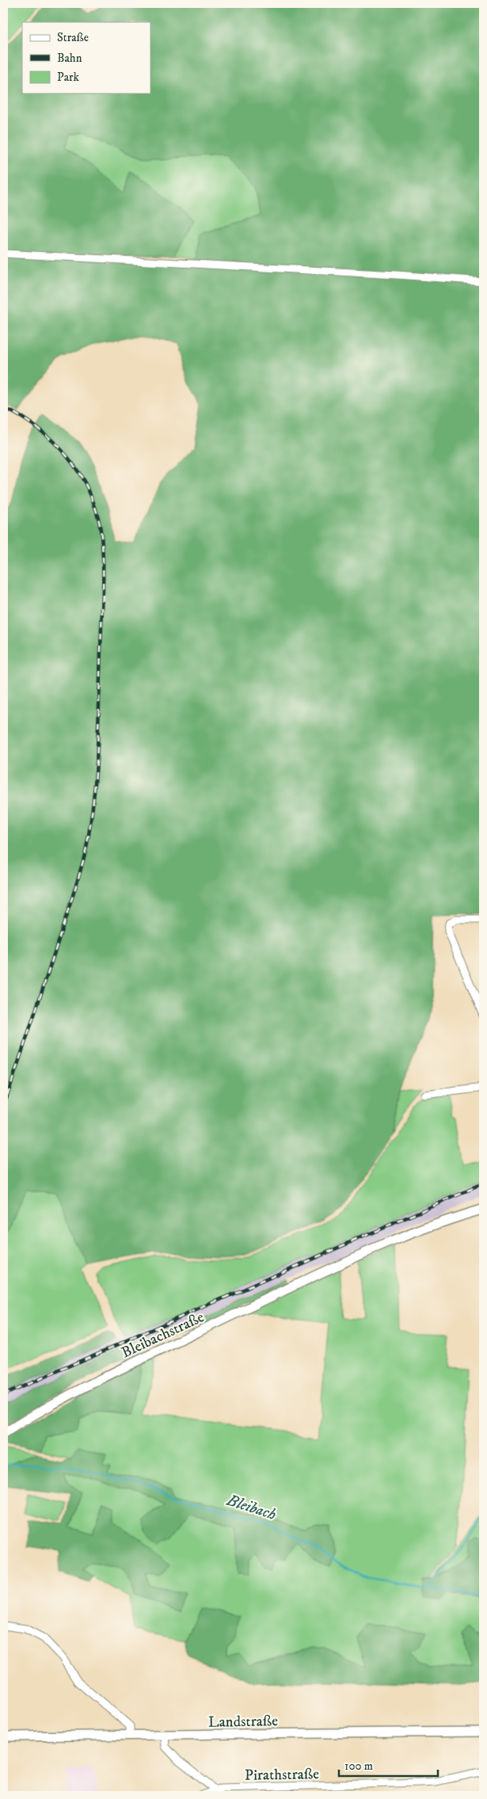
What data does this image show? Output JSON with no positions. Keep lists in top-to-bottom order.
{
  "streets": {
    "main road": ["Bleibachstraße", "Landstraße"],
    "street": ["Pirathstraße"]
  },
  "water": ["Bleibach"],
  "legend": ["Straße", "Bahn", "Park"],
  "scale_bar": "100 m"
}
